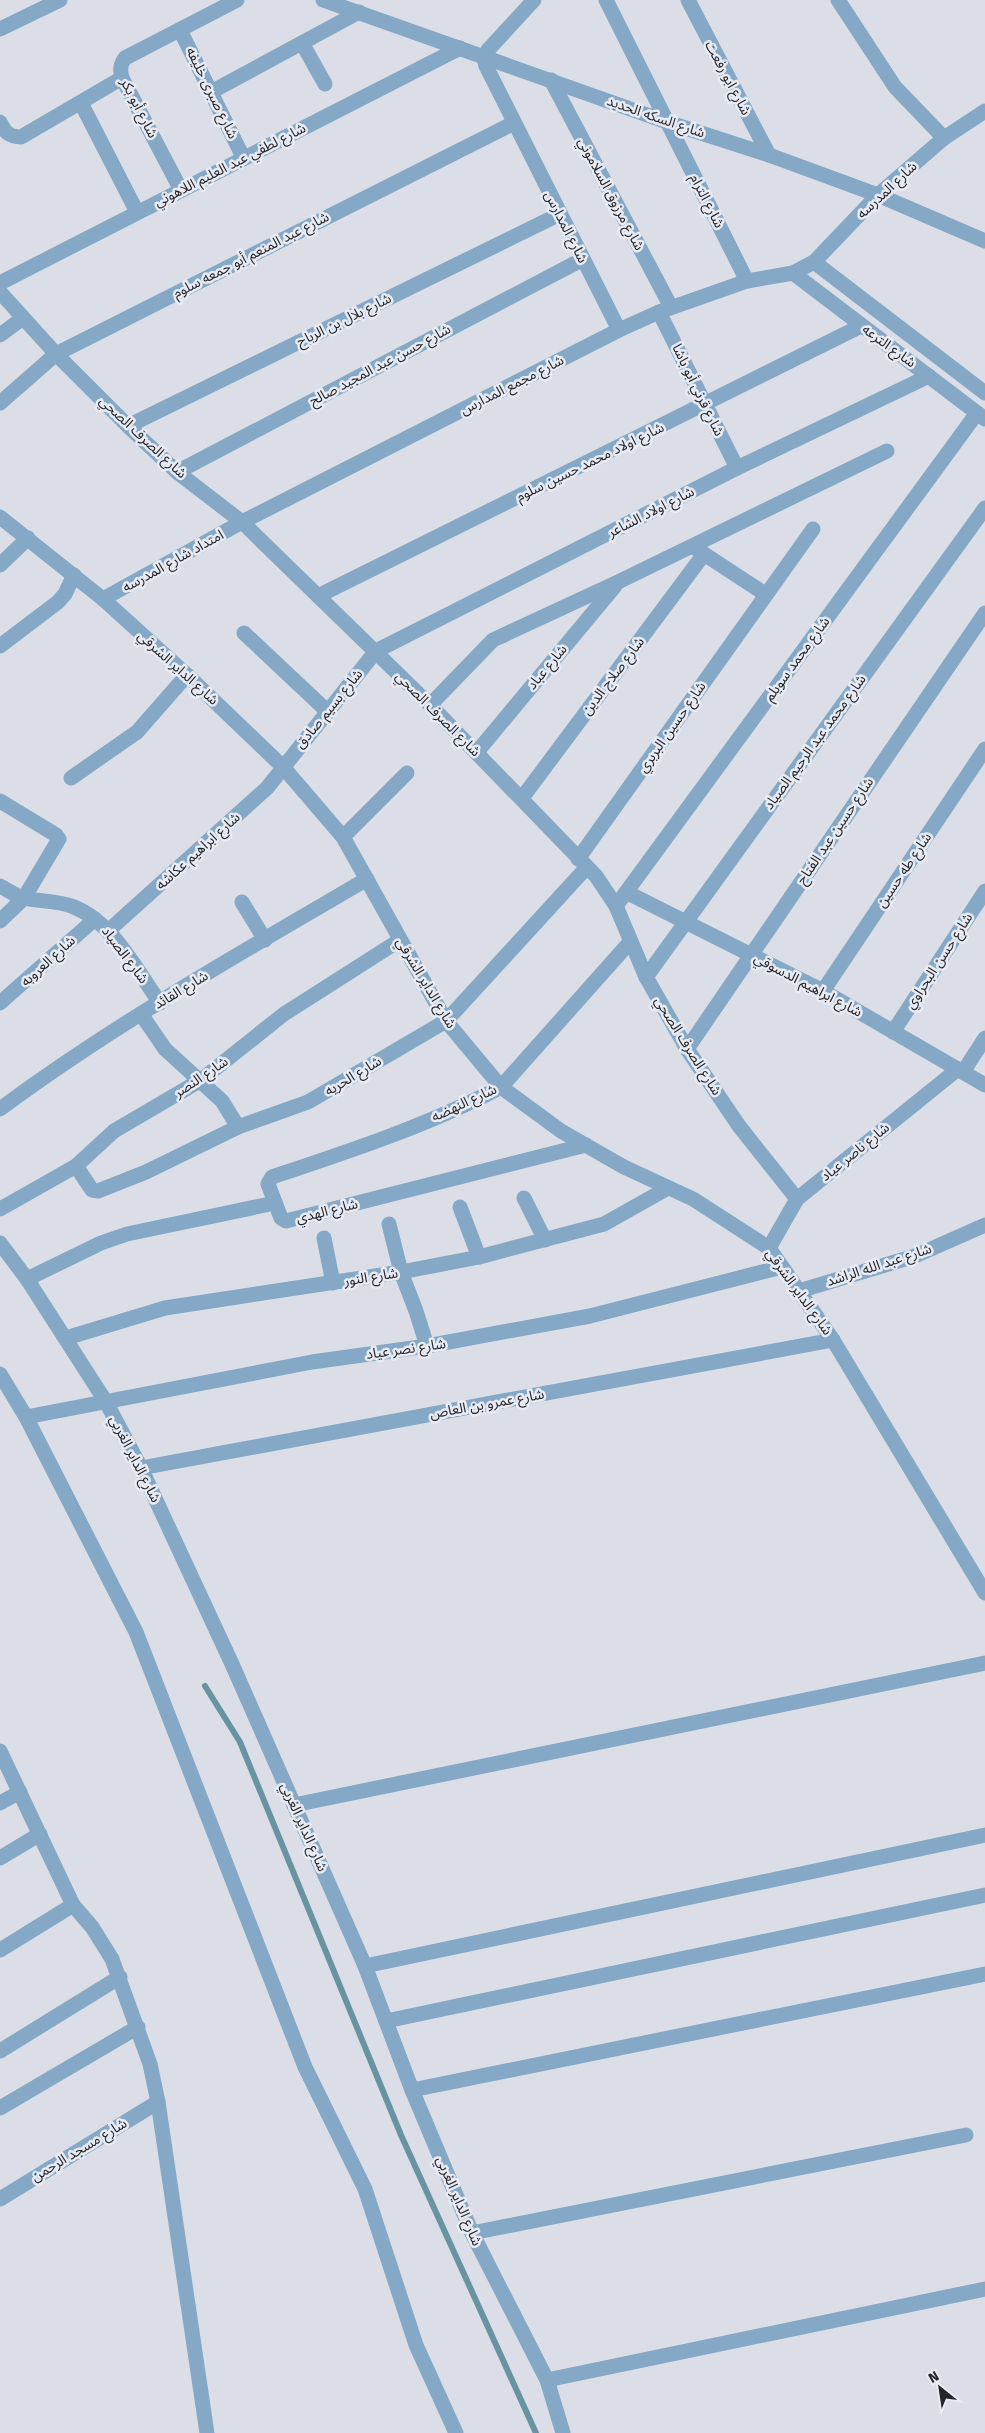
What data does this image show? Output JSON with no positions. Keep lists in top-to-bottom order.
{
  "streets": {
    "street": [
      "شارع ابو رفعت",
      "شارع صبرى خليفه",
      "شارع أبو بكر",
      "شارع السكه الحديد",
      "شارع لطفي عبد العليم اللاهوني",
      "شارع المدرسه",
      "شارع مرزوق السلاموني",
      "شارع الترام",
      "شارع المدارس",
      "شارع عبد المنعم أبو جمعه سلوم",
      "شارع بلال بن الرباح",
      "شارع الترعه",
      "شارع حسن عبد المجيد صالح",
      "شارع مجمع المدارس",
      "شارع قرني أبو باشا",
      "شارع الصرف الصحي",
      "شارع اولاد محمد حسين سلوم",
      "شارع اولاد الشاعر",
      "امتداد شارع المدرسه",
      "شارع محمد سويلم",
      "شارع عباد",
      "شارع الداير الشرقي",
      "شارع صلاح الدين",
      "شارع بسيم صادق",
      "شارع حسين البربري",
      "شارع محمد عبد الرحيم الصياد",
      "شارع حسين عبد الفتاح",
      "شارع ابراهيم عكاشه",
      "شارع طه حسين",
      "شارع الصياد",
      "شارع العروبه",
      "شارع حسن البحراوي",
      "شارع ابراهيم الدسوقي",
      "شارع القائد",
      "شارع الحريه",
      "شارع النصر",
      "شارع النهضه",
      "شارع ناصر عياد",
      "شارع الهدي",
      "شارع عبد الله الراشد",
      "شارع النور",
      "شارع نصر عياد",
      "شارع عمرو بن العاص",
      "شارع الداير الغربي",
      "شارع مسجد الرحمن"
    ]
  },
  "crossings": [
    ["شارع ابو رفعت", "شارع السكه الحديد"],
    ["شارع صبرى خليفه", "شارع أبو بكر"],
    ["شارع صبرى خليفه", "شارع لطفي عبد العليم اللاهوني"],
    ["شارع أبو بكر", "شارع لطفي عبد العليم اللاهوني"],
    ["شارع السكه الحديد", "شارع لطفي عبد العليم اللاهوني"],
    ["شارع السكه الحديد", "شارع المدرسه"],
    ["شارع السكه الحديد", "شارع مرزوق السلاموني"],
    ["شارع السكه الحديد", "شارع الترام"],
    ["شارع السكه الحديد", "شارع المدارس"],
    ["شارع المدرسه", "شارع الترعه"],
    ["شارع المدرسه", "شارع مجمع المدارس"],
    ["شارع مرزوق السلاموني", "شارع مجمع المدارس"],
    ["شارع مرزوق السلاموني", "شارع قرني أبو باشا"],
    ["شارع الترام", "شارع مجمع المدارس"],
    ["شارع المدارس", "شارع عبد المنعم أبو جمعه سلوم"],
    ["شارع المدارس", "شارع بلال بن الرباح"],
    ["شارع المدارس", "شارع حسن عبد المجيد صالح"],
    ["شارع المدارس", "شارع مجمع المدارس"],
    ["شارع عبد المنعم أبو جمعه سلوم", "شارع الصرف الصحي"],
    ["شارع بلال بن الرباح", "شارع الصرف الصحي"],
    ["شارع الترعه", "شارع مجمع المدارس"],
    ["شارع الترعه", "شارع اولاد محمد حسين سلوم"],
    ["شارع الترعه", "شارع اولاد الشاعر"],
    ["شارع الترعه", "شارع محمد سويلم"],
    ["شارع حسن عبد المجيد صالح", "شارع الصرف الصحي"],
    ["شارع مجمع المدارس", "شارع قرني أبو باشا"],
    ["شارع مجمع المدارس", "شارع الصرف الصحي"],
    ["شارع مجمع المدارس", "امتداد شارع المدرسه"],
    ["شارع قرني أبو باشا", "شارع اولاد محمد حسين سلوم"],
    ["شارع قرني أبو باشا", "شارع اولاد الشاعر"],
    ["شارع الصرف الصحي", "شارع اولاد محمد حسين سلوم"],
    ["شارع الصرف الصحي", "شارع اولاد الشاعر"],
    ["شارع الصرف الصحي", "امتداد شارع المدرسه"],
    ["شارع الصرف الصحي", "شارع محمد سويلم"],
    ["شارع الصرف الصحي", "شارع عباد"],
    ["شارع الصرف الصحي", "شارع صلاح الدين"],
    ["شارع الصرف الصحي", "شارع بسيم صادق"],
    ["شارع الصرف الصحي", "شارع حسين البربري"],
    ["شارع الصرف الصحي", "شارع محمد عبد الرحيم الصياد"],
    ["شارع الصرف الصحي", "شارع حسين عبد الفتاح"],
    ["شارع الصرف الصحي", "شارع الحريه"],
    ["شارع الصرف الصحي", "شارع النهضه"],
    ["شارع الصرف الصحي", "شارع ناصر عياد"],
    ["شارع اولاد الشاعر", "شارع بسيم صادق"],
    ["امتداد شارع المدرسه", "شارع الداير الشرقي"],
    ["شارع محمد سويلم", "شارع ابراهيم الدسوقي"],
    ["شارع الداير الشرقي", "شارع بسيم صادق"],
    ["شارع الداير الشرقي", "شارع ابراهيم عكاشه"],
    ["شارع الداير الشرقي", "شارع القائد"],
    ["شارع الداير الشرقي", "شارع الحريه"],
    ["شارع الداير الشرقي", "شارع النصر"],
    ["شارع الداير الشرقي", "شارع النهضه"],
    ["شارع الداير الشرقي", "شارع ناصر عياد"],
    ["شارع الداير الشرقي", "شارع الهدي"],
    ["شارع الداير الشرقي", "شارع عبد الله الراشد"],
    ["شارع الداير الشرقي", "شارع النور"],
    ["شارع الداير الشرقي", "شارع نصر عياد"],
    ["شارع الداير الشرقي", "شارع عمرو بن العاص"],
    ["شارع بسيم صادق", "شارع ابراهيم عكاشه"],
    ["شارع حسين البربري", "شارع الحريه"],
    ["شارع محمد عبد الرحيم الصياد", "شارع ابراهيم الدسوقي"],
    ["شارع حسين عبد الفتاح", "شارع ابراهيم الدسوقي"],
    ["شارع ابراهيم عكاشه", "شارع الصياد"],
    ["شارع طه حسين", "شارع ابراهيم الدسوقي"],
    ["شارع الصياد", "شارع العروبه"],
    ["شارع الصياد", "شارع القائد"],
    ["شارع حسن البحراوي", "شارع ابراهيم الدسوقي"],
    ["شارع ابراهيم الدسوقي", "شارع ناصر عياد"],
    ["شارع الحريه", "شارع النصر"],
    ["شارع النهضه", "شارع الهدي"],
    ["شارع النور", "شارع الداير الغربي"],
    ["شارع نصر عياد", "شارع الداير الغربي"],
    ["شارع عمرو بن العاص", "شارع الداير الغربي"]
  ],
  "north": "top left"
}
